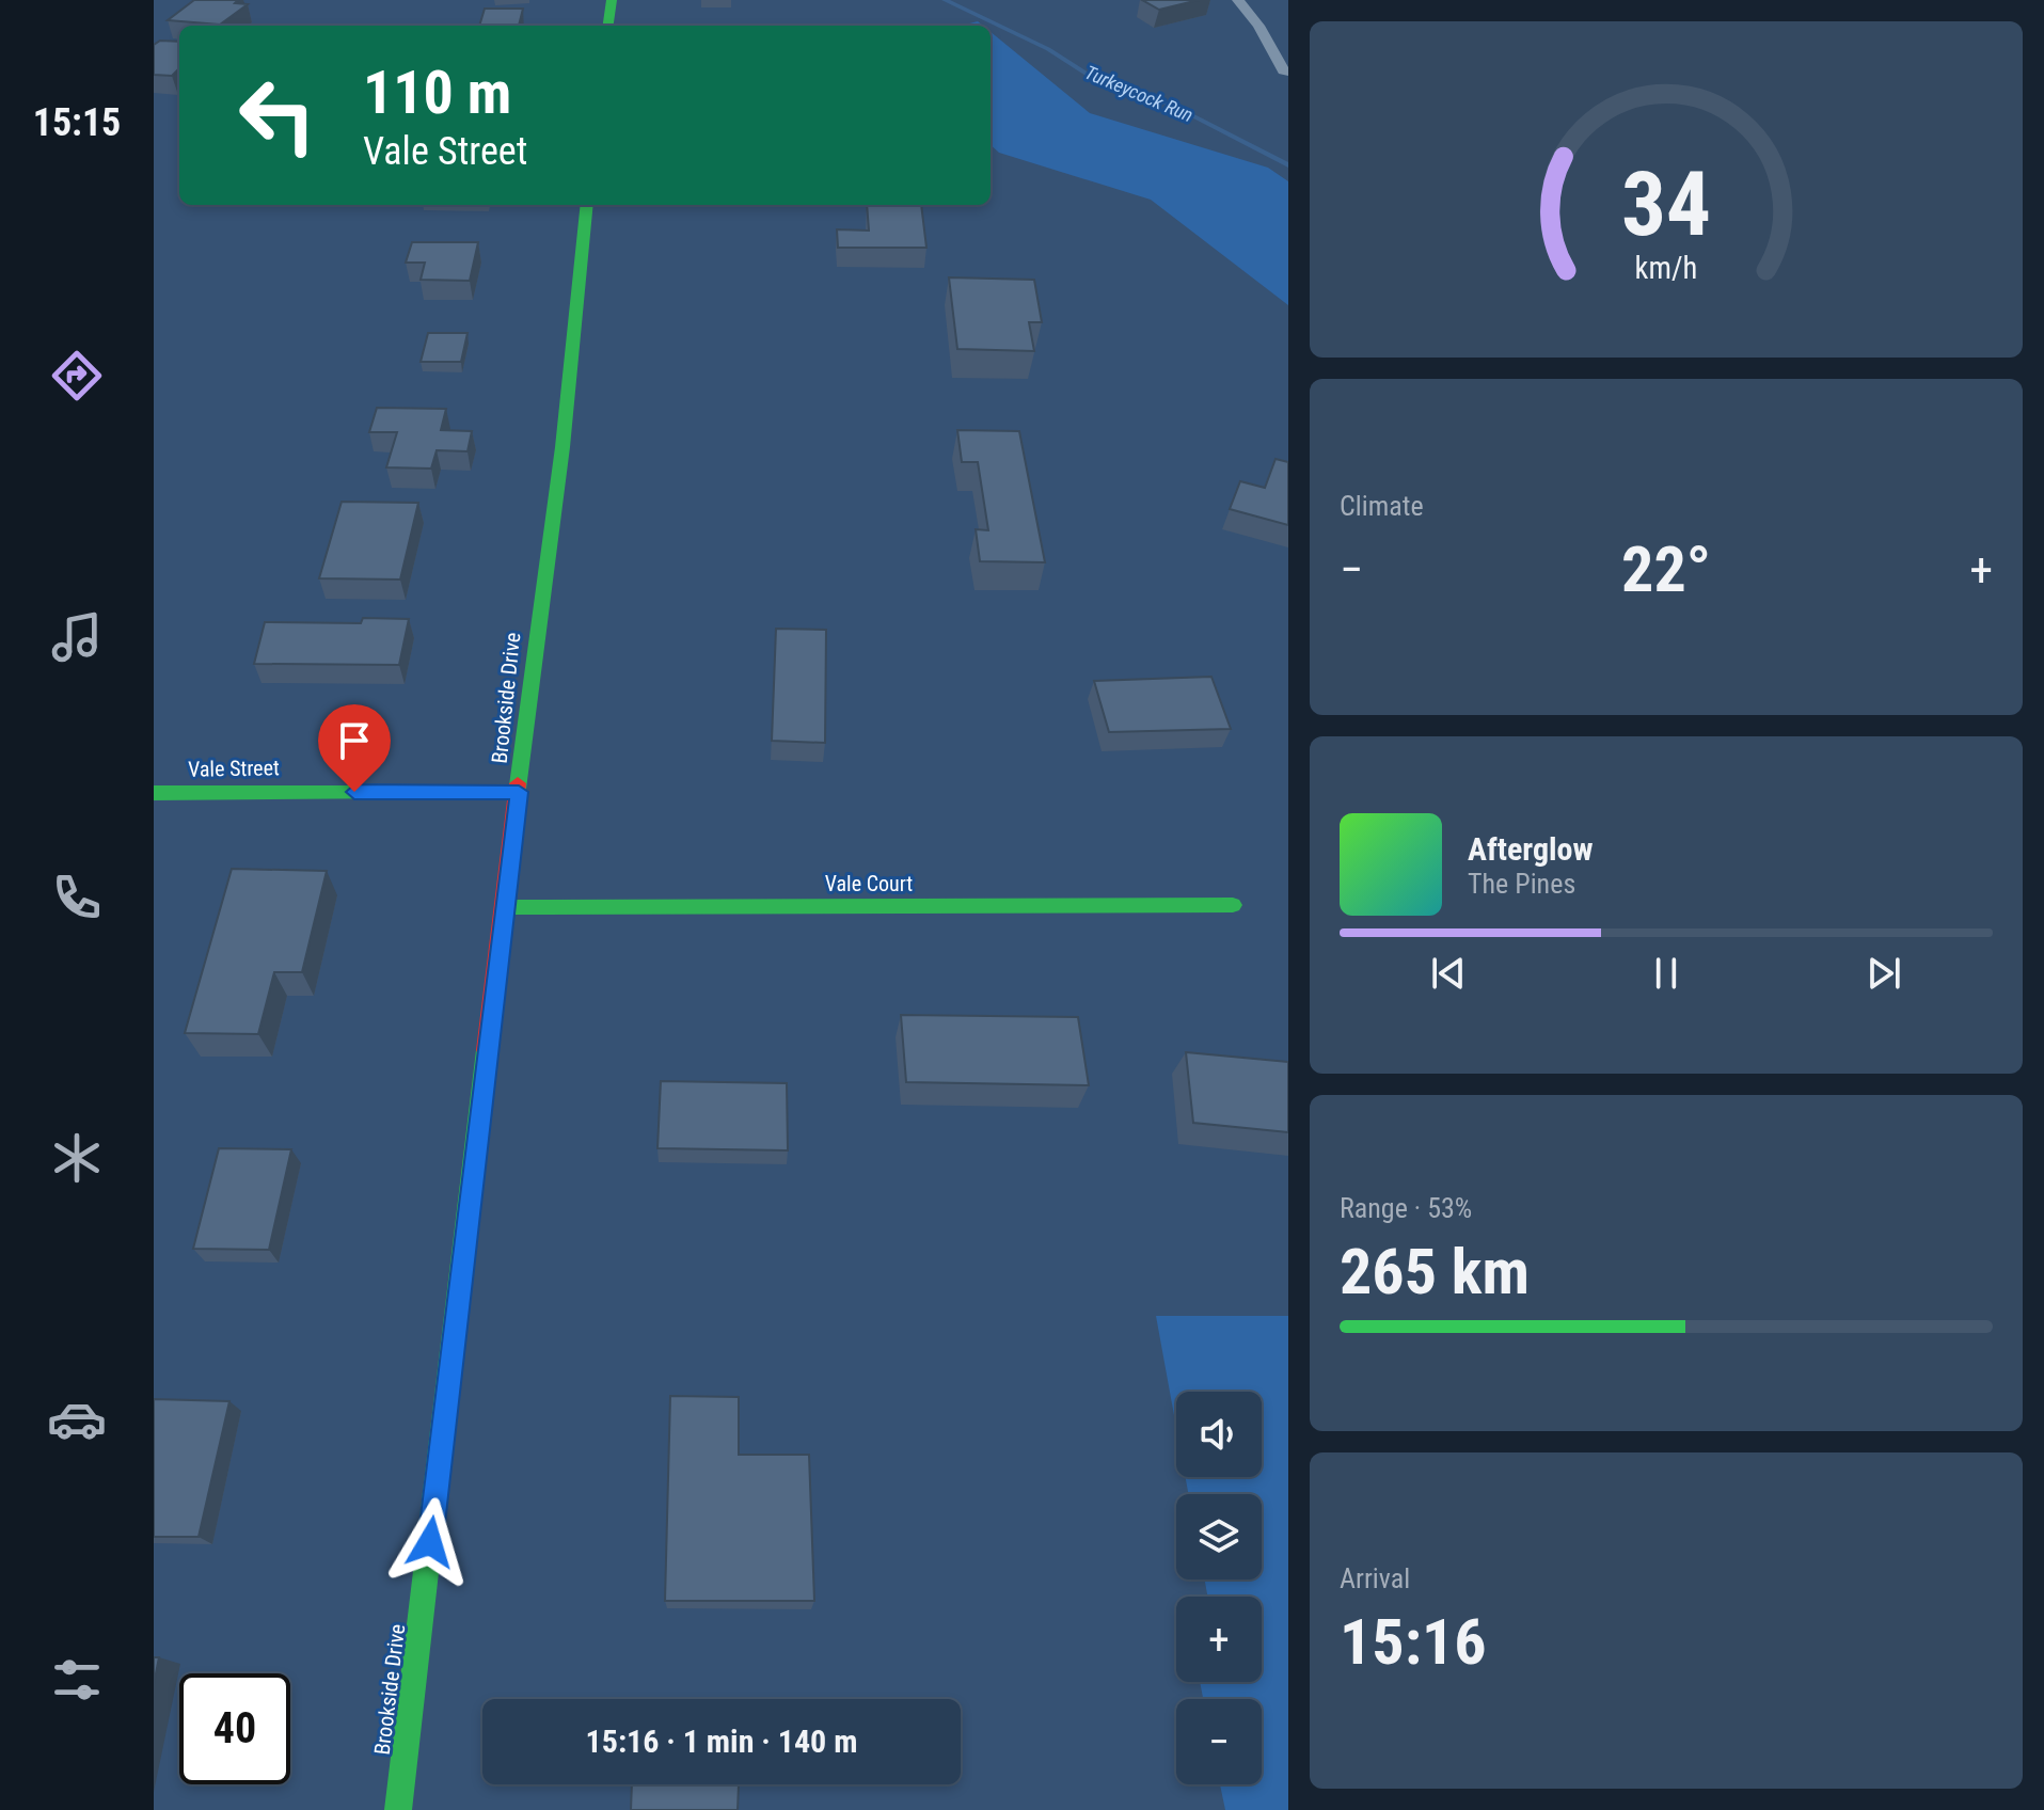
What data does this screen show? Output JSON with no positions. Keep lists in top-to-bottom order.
{
  "streets": {
    "street": ["Brookside Drive", "Vale Street", "Vale Court"]
  },
  "crossings": [
    ["Brookside Drive", "Vale Street"],
    ["Brookside Drive", "Vale Court"]
  ],
  "water": ["Turkeycock Run"],
  "page": {
    "tabs": "15:15",
    "turn": ["110 m", "Vale Street"],
    "tile": [
      "Climate",
      ["Range · 53%", "265 km"],
      ["Arrival", "15:16"]
    ],
    "heat": ["−", "22°", "+"],
    "song": ["Afterglow", "The Pines"],
    "map_buttons": ["+", "−"],
    "limit": "40",
    "trip": "15:16 · 1 min · 140 m",
    "gauge": ["34", "km/h"]
  }
}
